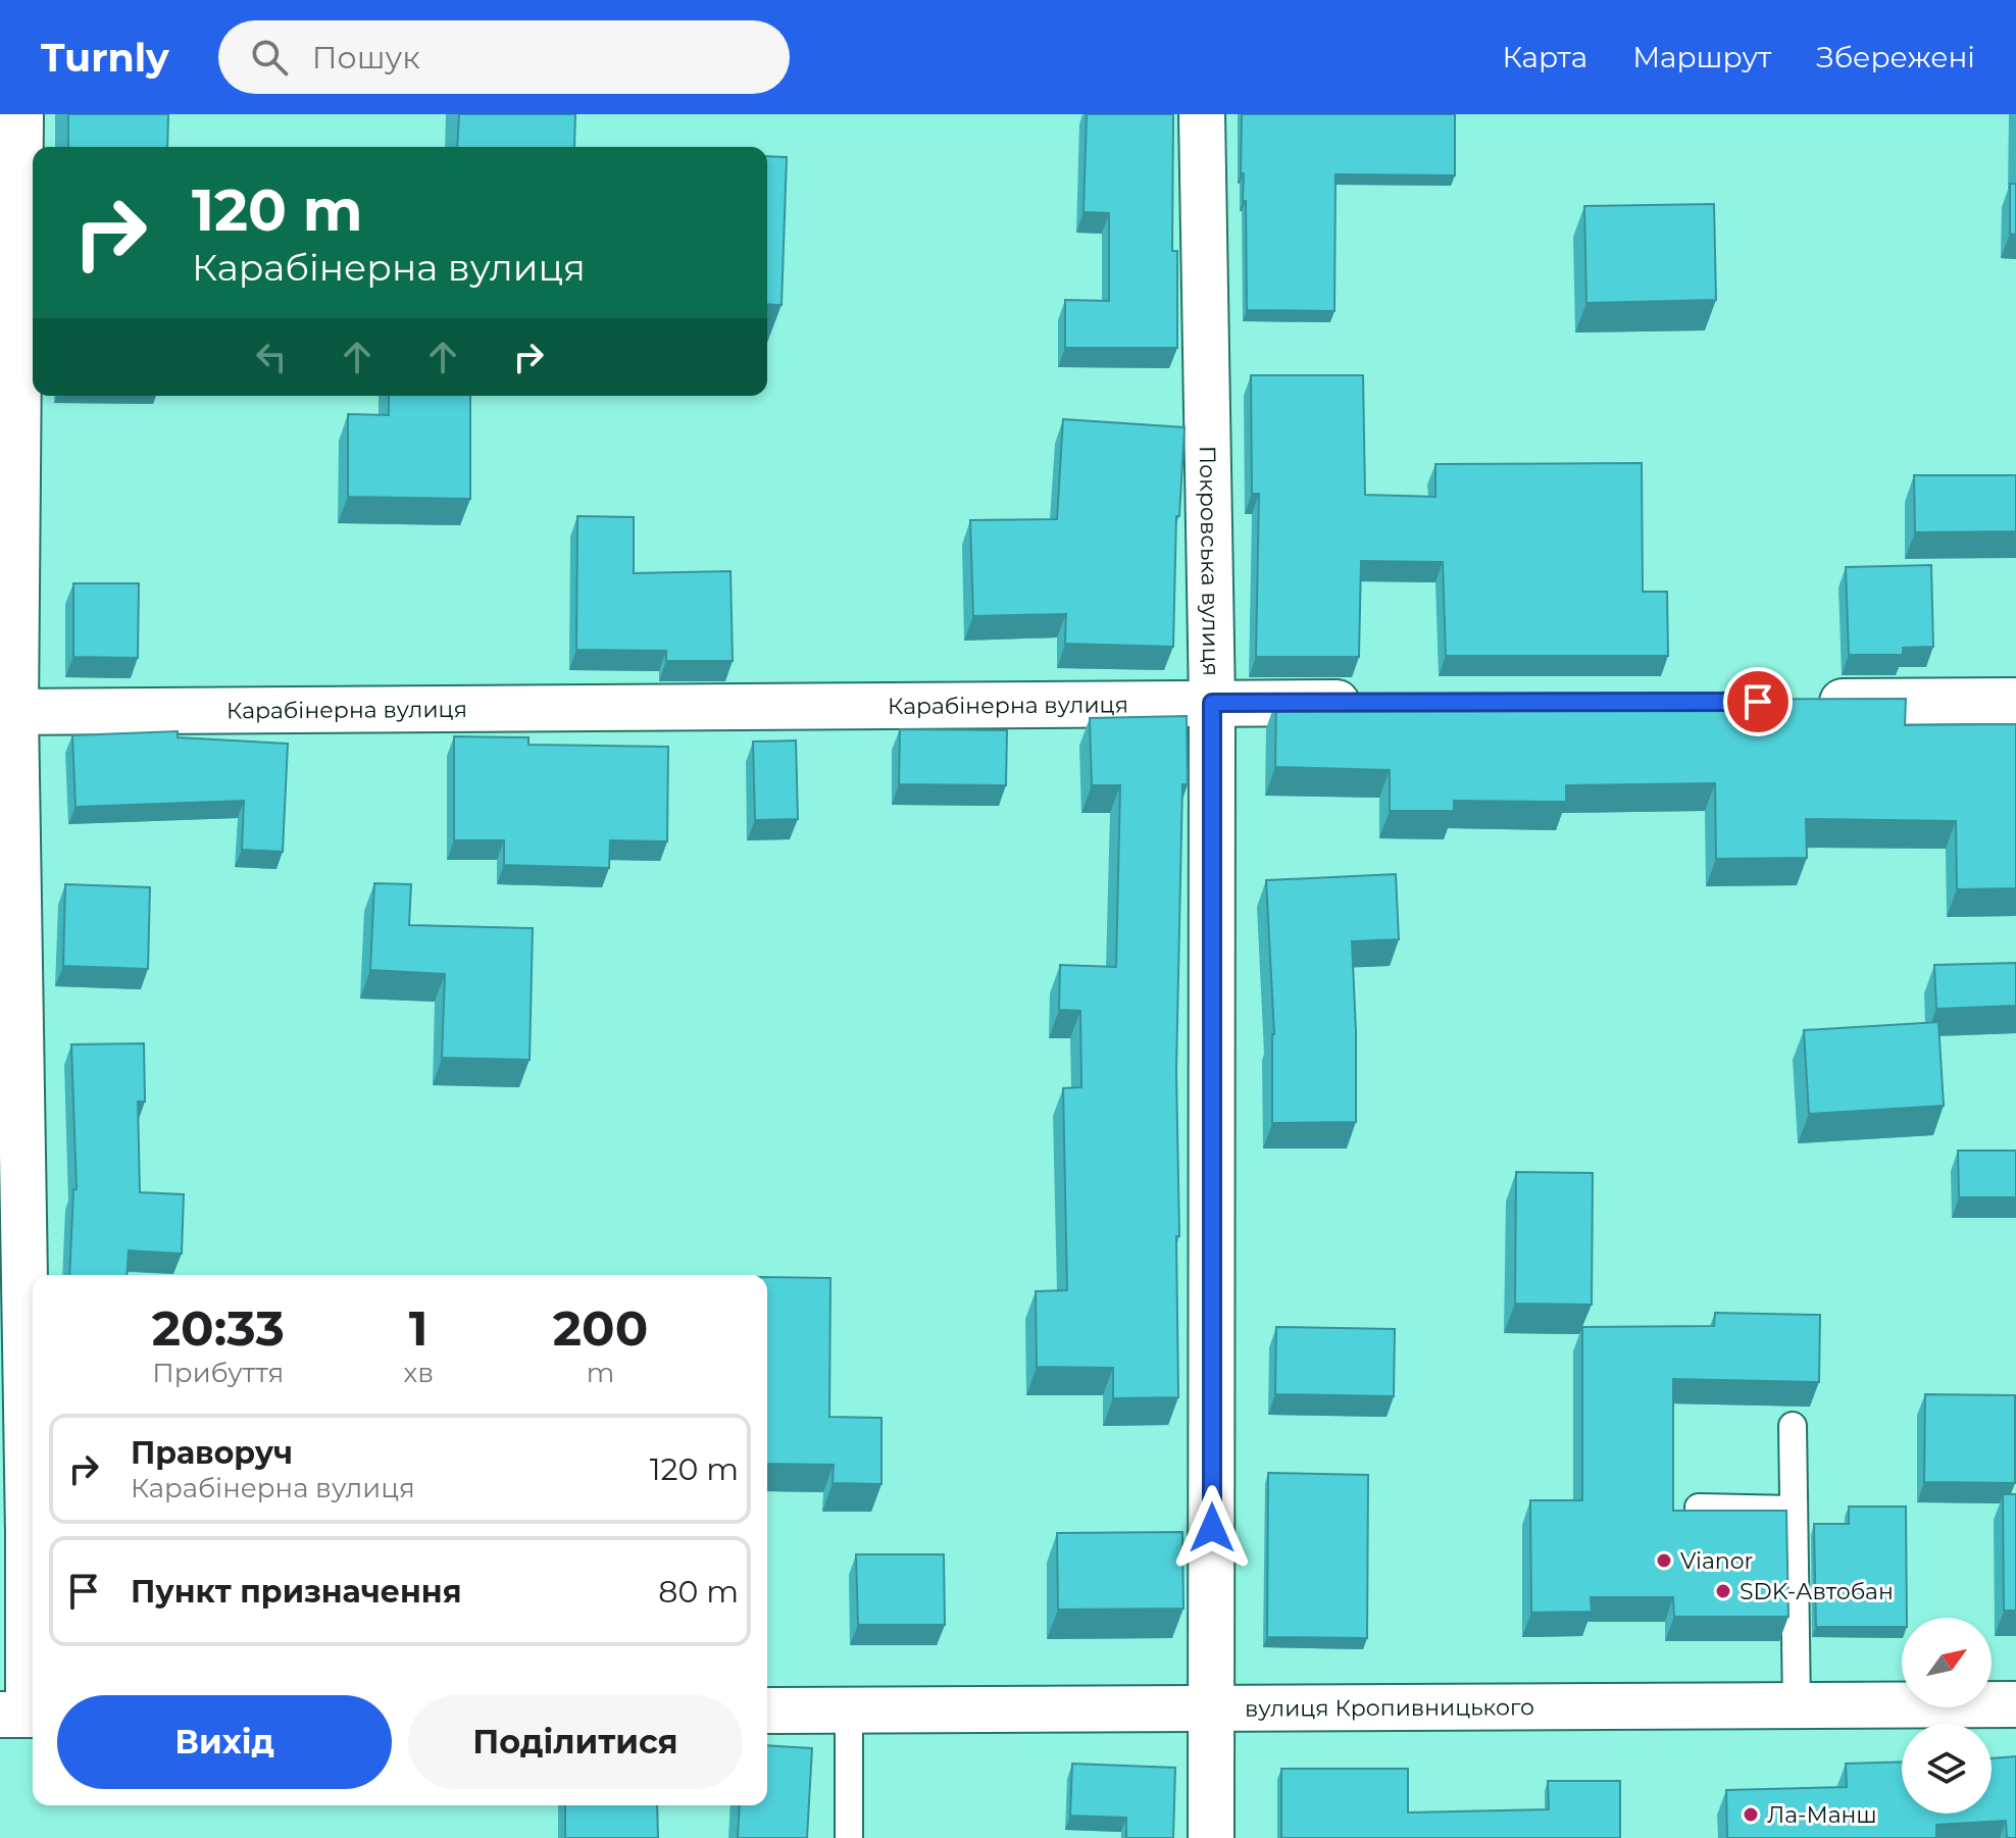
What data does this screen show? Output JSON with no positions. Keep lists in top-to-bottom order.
{
  "streets": {
    "street": ["Покровська вулиця", "Карабінерна вулиця", "вулиця Кропивницького"]
  },
  "crossings": [
    ["Покровська вулиця", "Карабінерна вулиця"],
    ["Покровська вулиця", "вулиця Кропивницького"]
  ],
  "places": ["Vianor", "SDK-Автобан", "Ла-Манш"],
  "north": "top right",
  "page": {
    "header": "Turnly",
    "search": "Пошук",
    "nav": ["Карта", "Маршрут", "Збережені"],
    "turn": ["120 m", "Карабінерна вулиця"],
    "eta": [
      "20:33",
      "Прибуття",
      "1",
      "хв",
      "200",
      "m"
    ],
    "list": [
      {
        "name": "Праворуч",
        "note": "Карабінерна вулиця",
        "value": "120 m"
      },
      {
        "name": "Пункт призначення",
        "value": "80 m"
      }
    ],
    "buttons": ["Вихід", "Поділитися"]
  }
}
